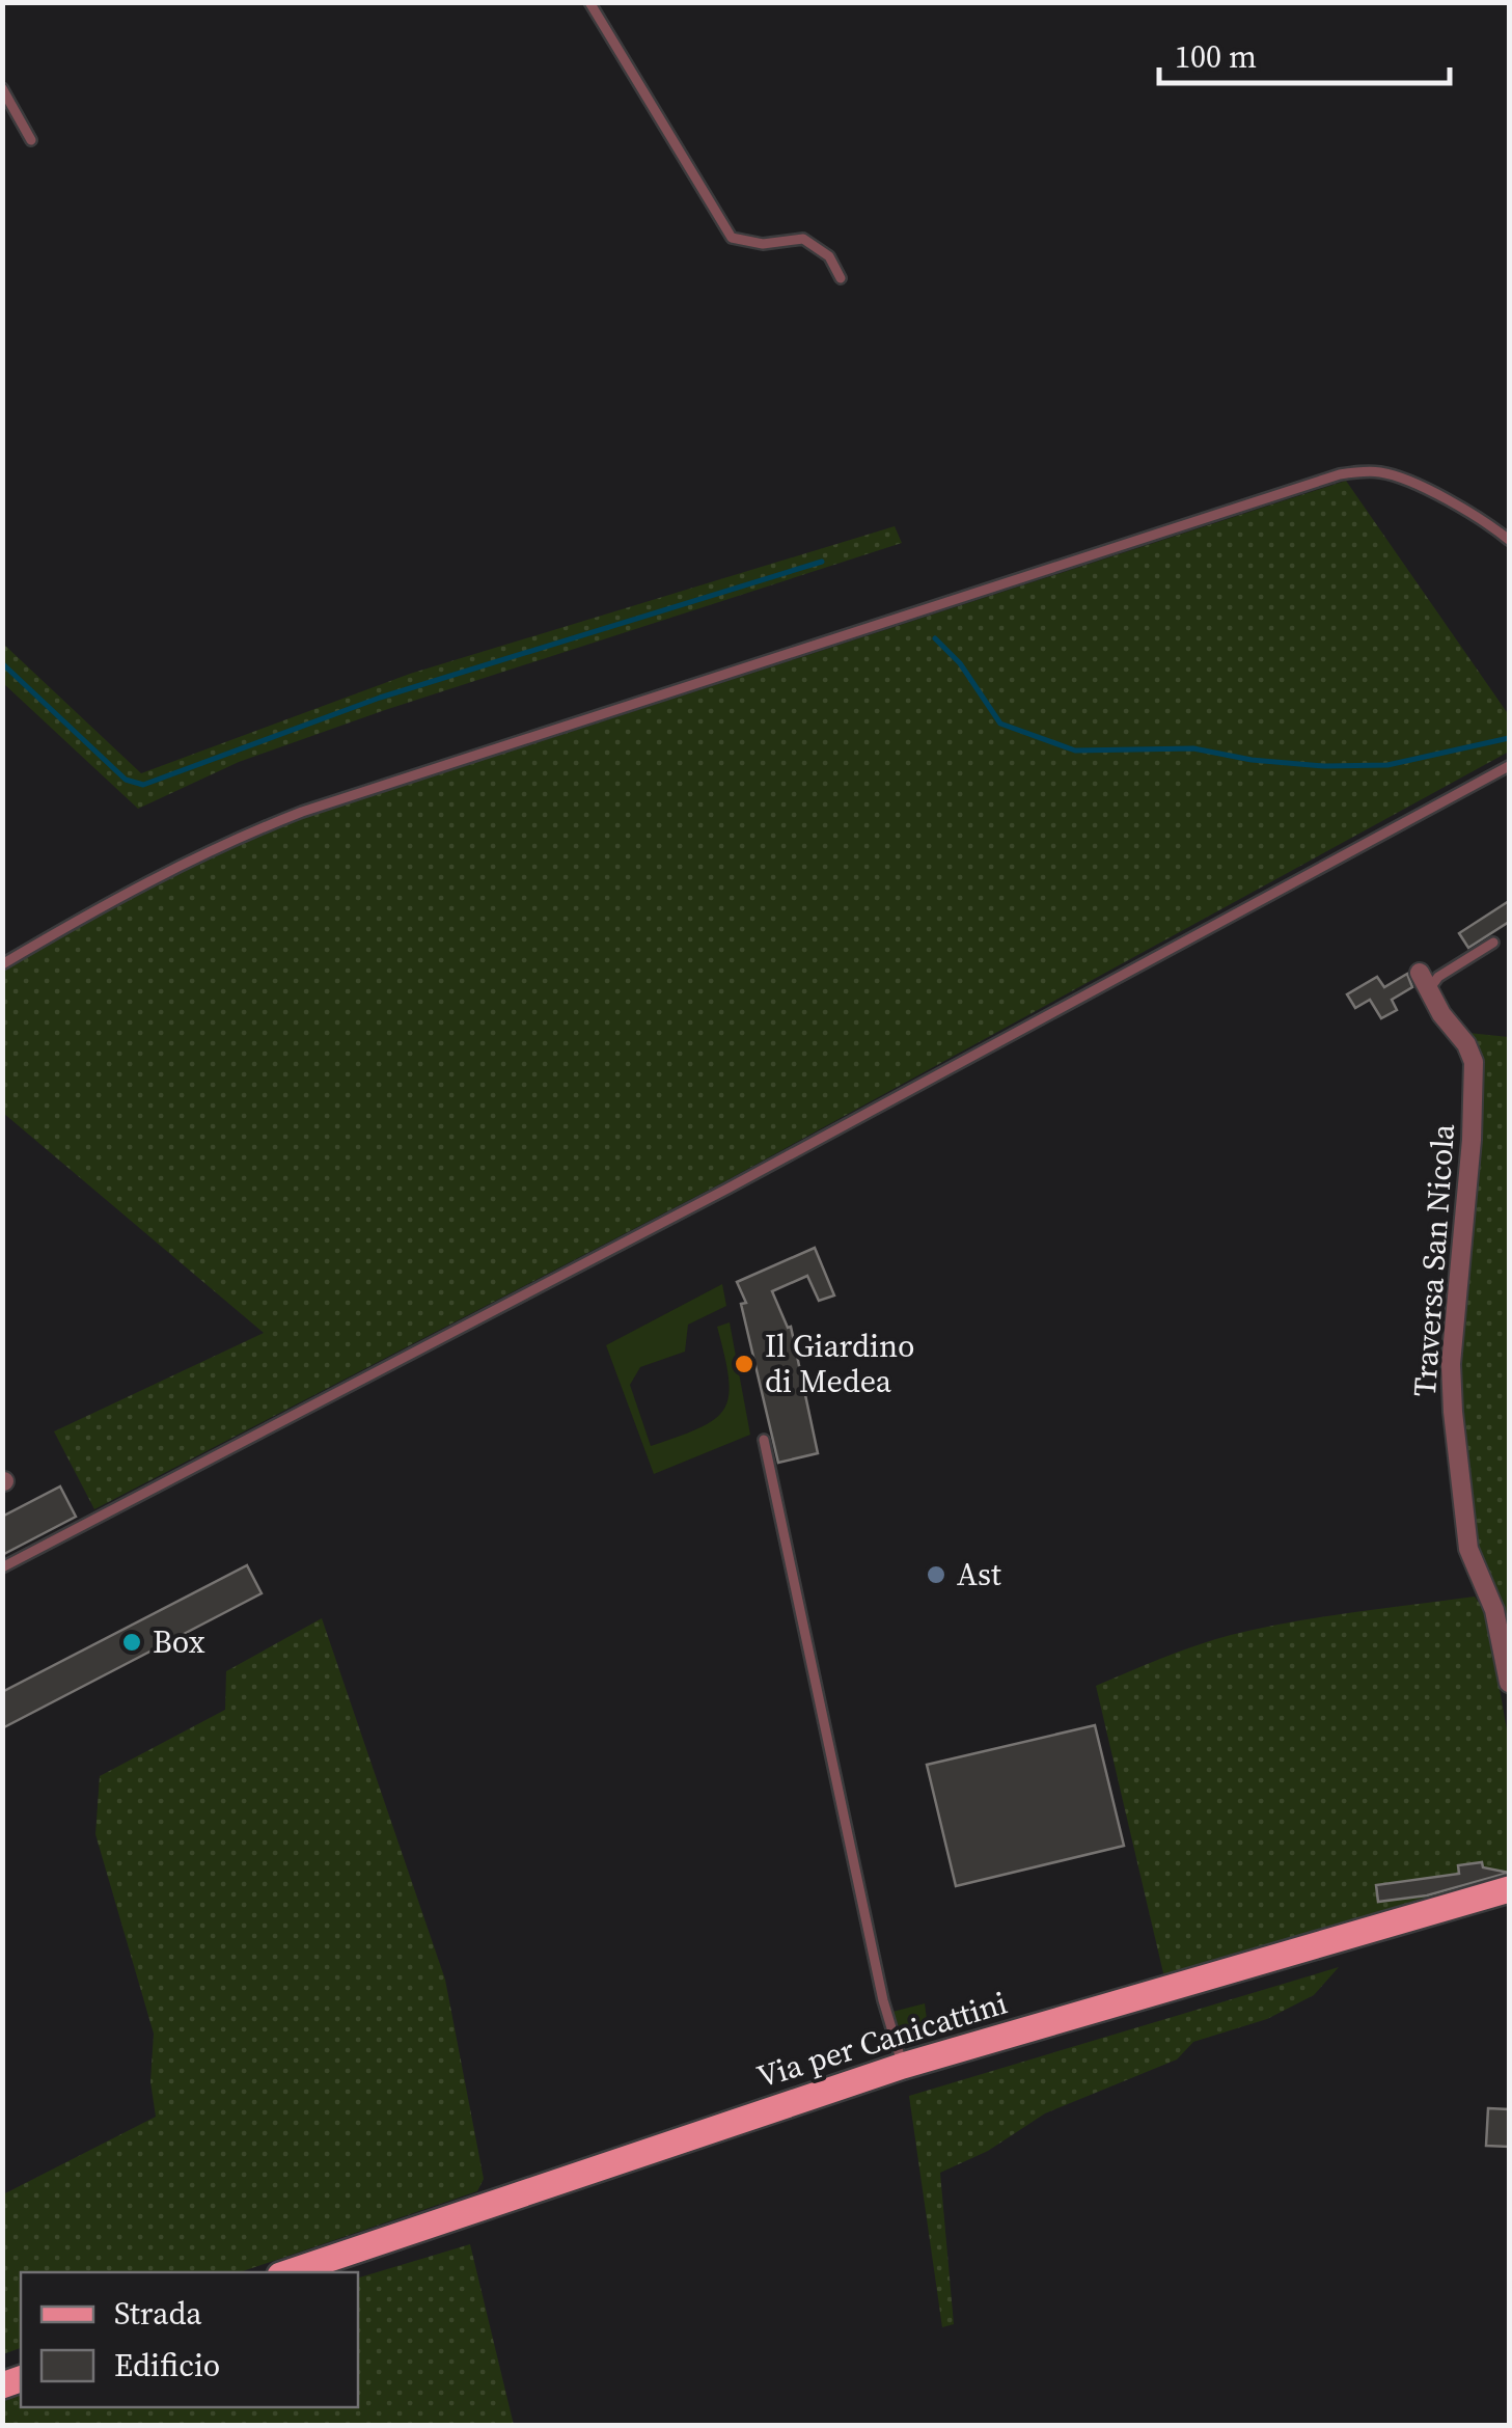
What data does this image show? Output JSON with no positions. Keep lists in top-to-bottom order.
{
  "streets": {
    "main road": ["Via per Canicattini"],
    "street": ["Traversa San Nicola"]
  },
  "places": ["Il Giardino di Medea", "Ast", "Box"],
  "legend": ["Strada", "Edificio"],
  "scale_bar": "100 m"
}
